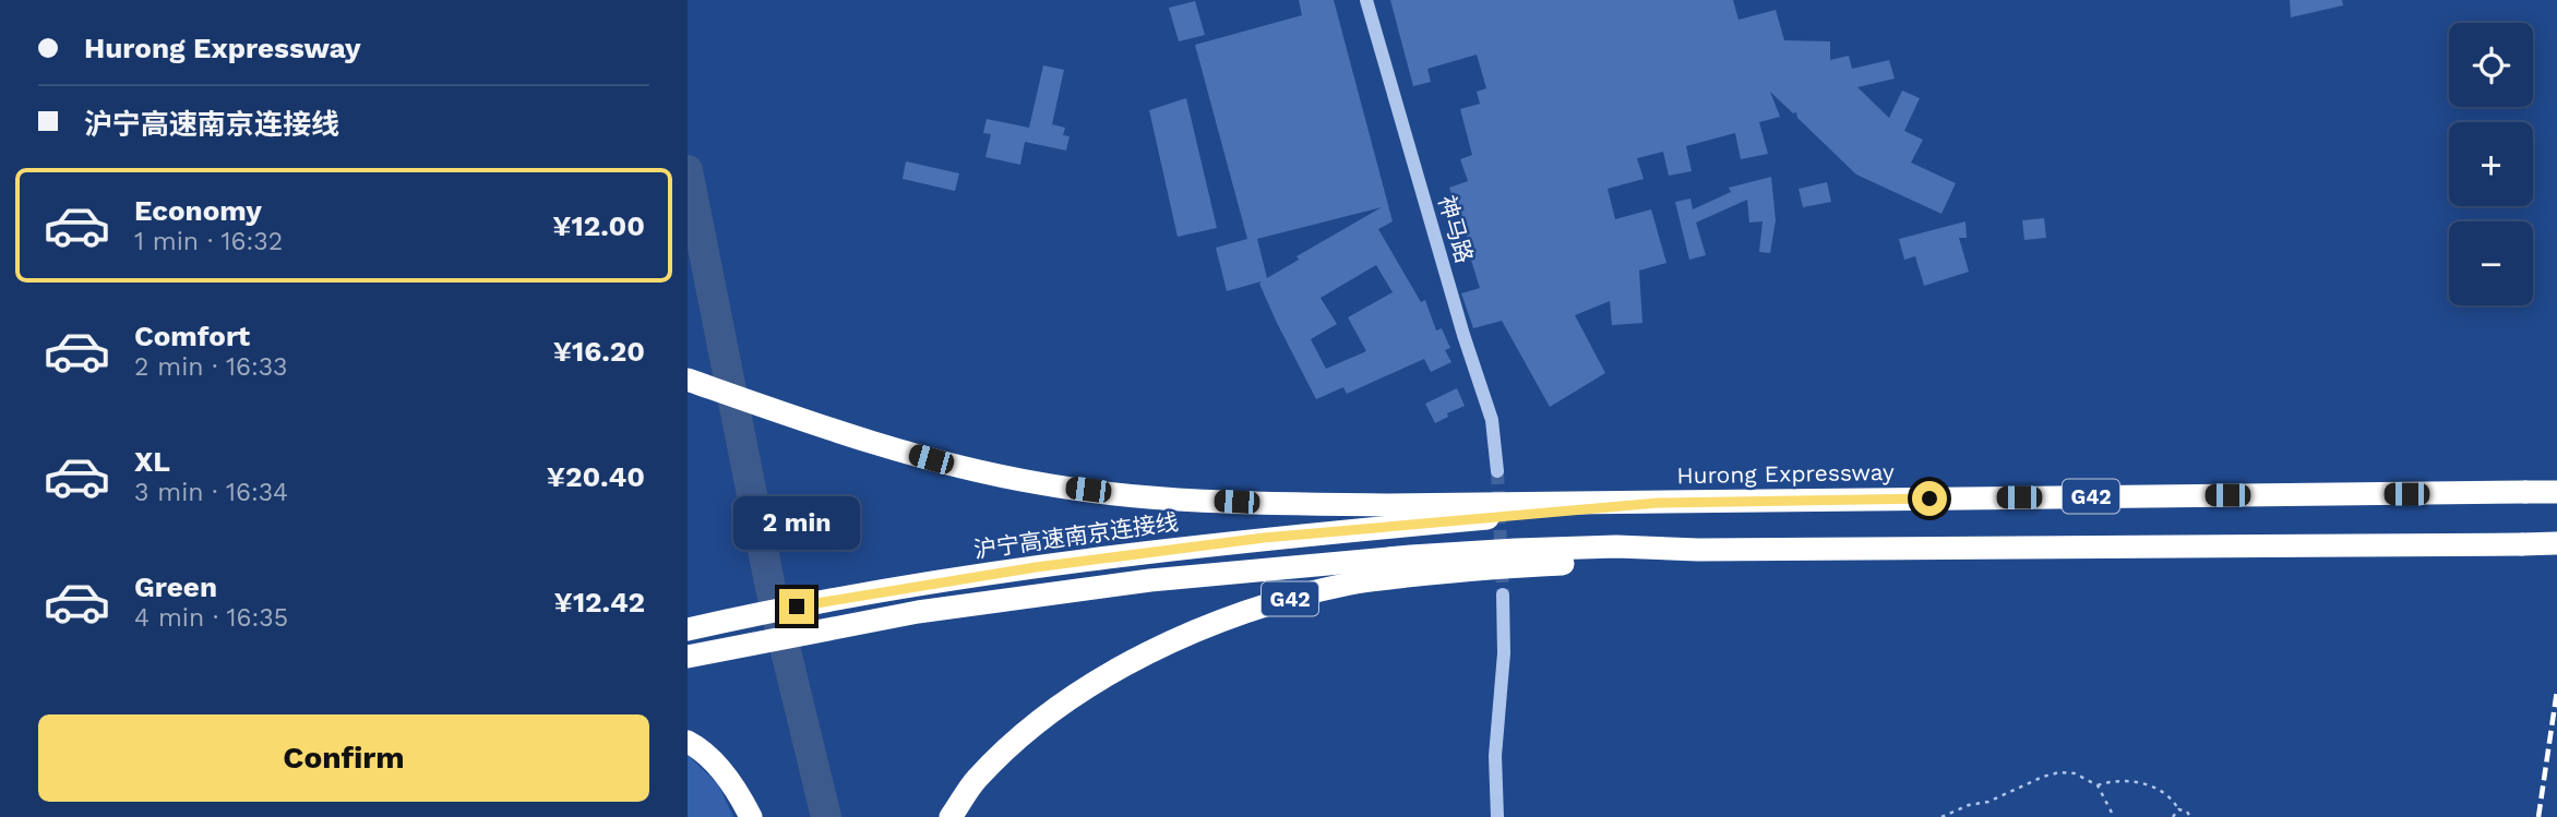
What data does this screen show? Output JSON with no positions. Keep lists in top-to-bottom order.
{
  "streets": {
    "highway": ["Hurong Expressway", "G42", "沪宁高速南京连接线"],
    "street": ["神马路"]
  },
  "crossings": [
    ["Hurong Expressway", "G42"],
    ["Hurong Expressway", "沪宁高速南京连接线"],
    ["G42", "沪宁高速南京连接线"]
  ],
  "page": {
    "banner": ["Hurong Expressway", "沪宁高速南京连接线"],
    "map_buttons": ["+", "−"],
    "list": [
      {
        "name": "Economy",
        "note": "1 min · 16:32",
        "value": "¥12.00"
      },
      {
        "name": "Comfort",
        "note": "2 min · 16:33",
        "value": "¥16.20"
      },
      {
        "name": "XL",
        "note": "3 min · 16:34",
        "value": "¥20.40"
      },
      {
        "name": "Green",
        "note": "4 min · 16:35",
        "value": "¥12.42"
      }
    ],
    "bubble": "2 min",
    "buttons": "Confirm"
  }
}
